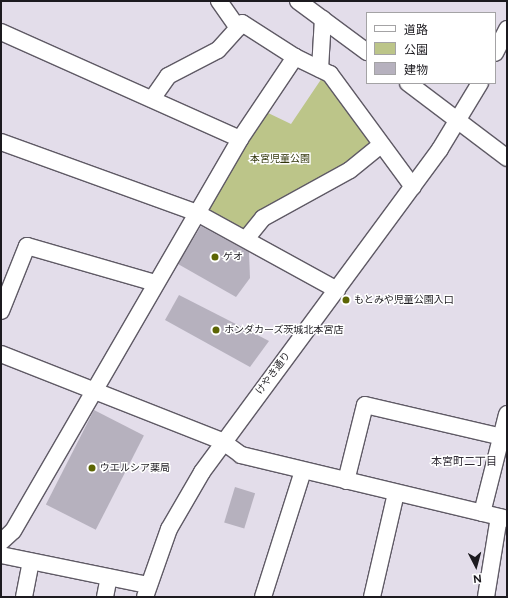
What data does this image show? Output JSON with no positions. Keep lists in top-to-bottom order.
{
  "streets": {
    "street": ["けやき通り"]
  },
  "districts": ["本宮町二丁目"],
  "parks": ["本宮児童公園"],
  "places": [
    "ゲオ",
    "もとみや児童公園入口",
    "ホンダカーズ茨城北本宮店",
    "ウエルシア薬局"
  ],
  "legend": ["道路", "公園", "建物"],
  "north": "bottom"
}
